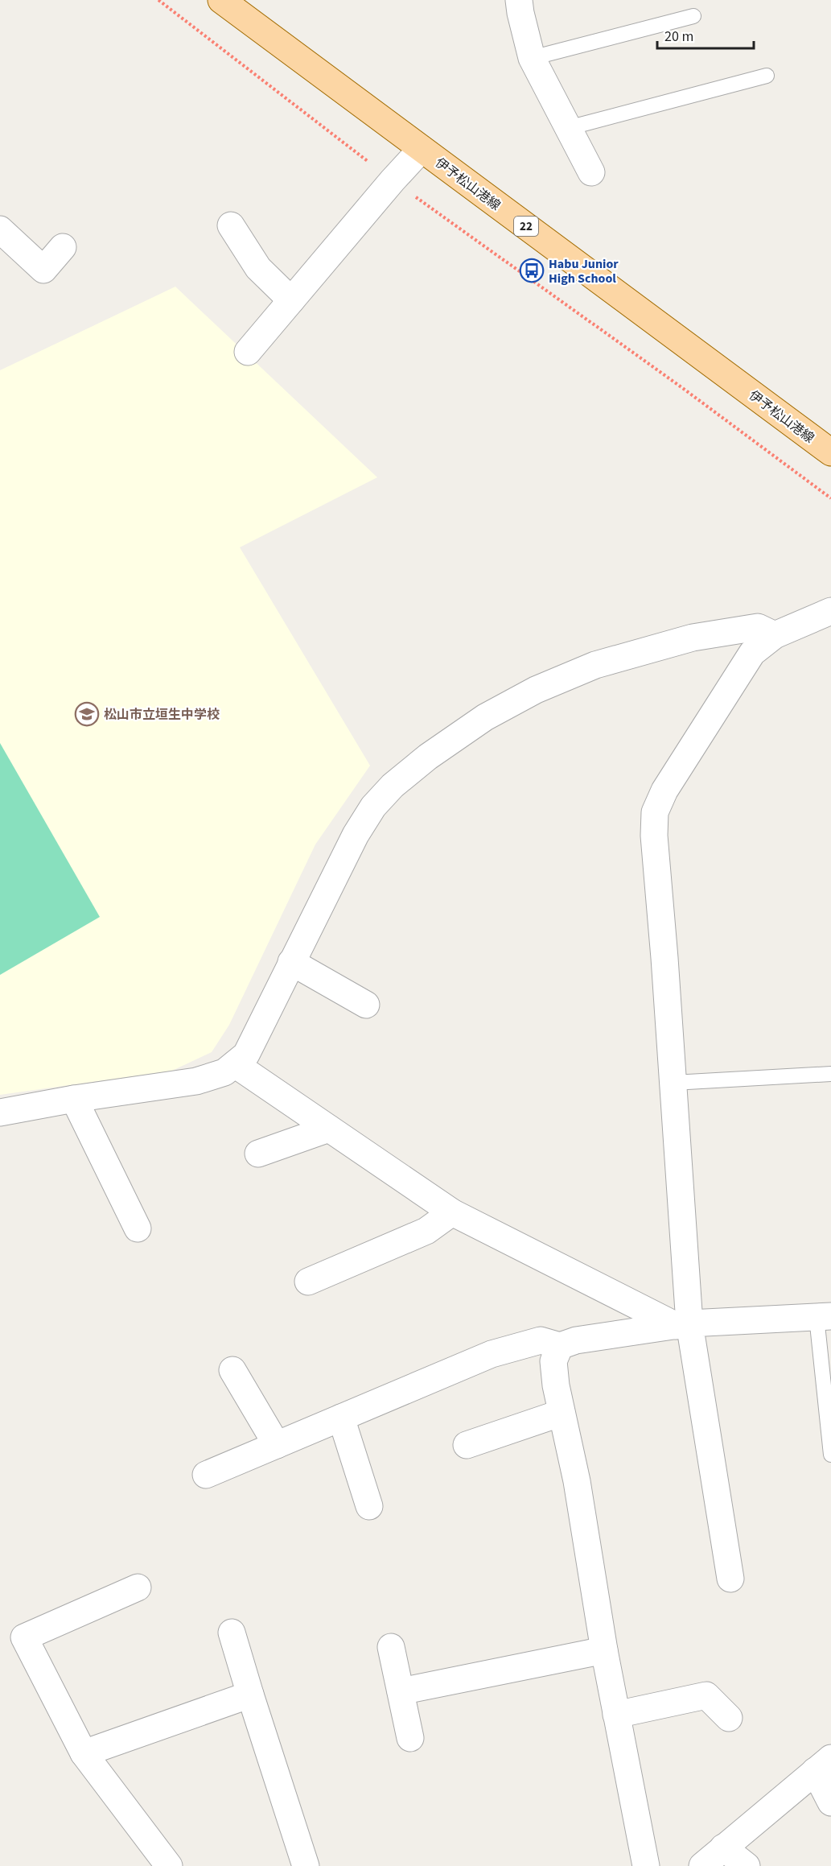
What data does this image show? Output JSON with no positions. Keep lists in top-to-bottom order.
{
  "streets": {
    "main road": ["伊予松山港線", "22"]
  },
  "places": {
    "bus stop": ["Habu Junior High School"],
    "school or university": ["松山市立垣生中学校"]
  },
  "scale_bar": "20 m"
}
